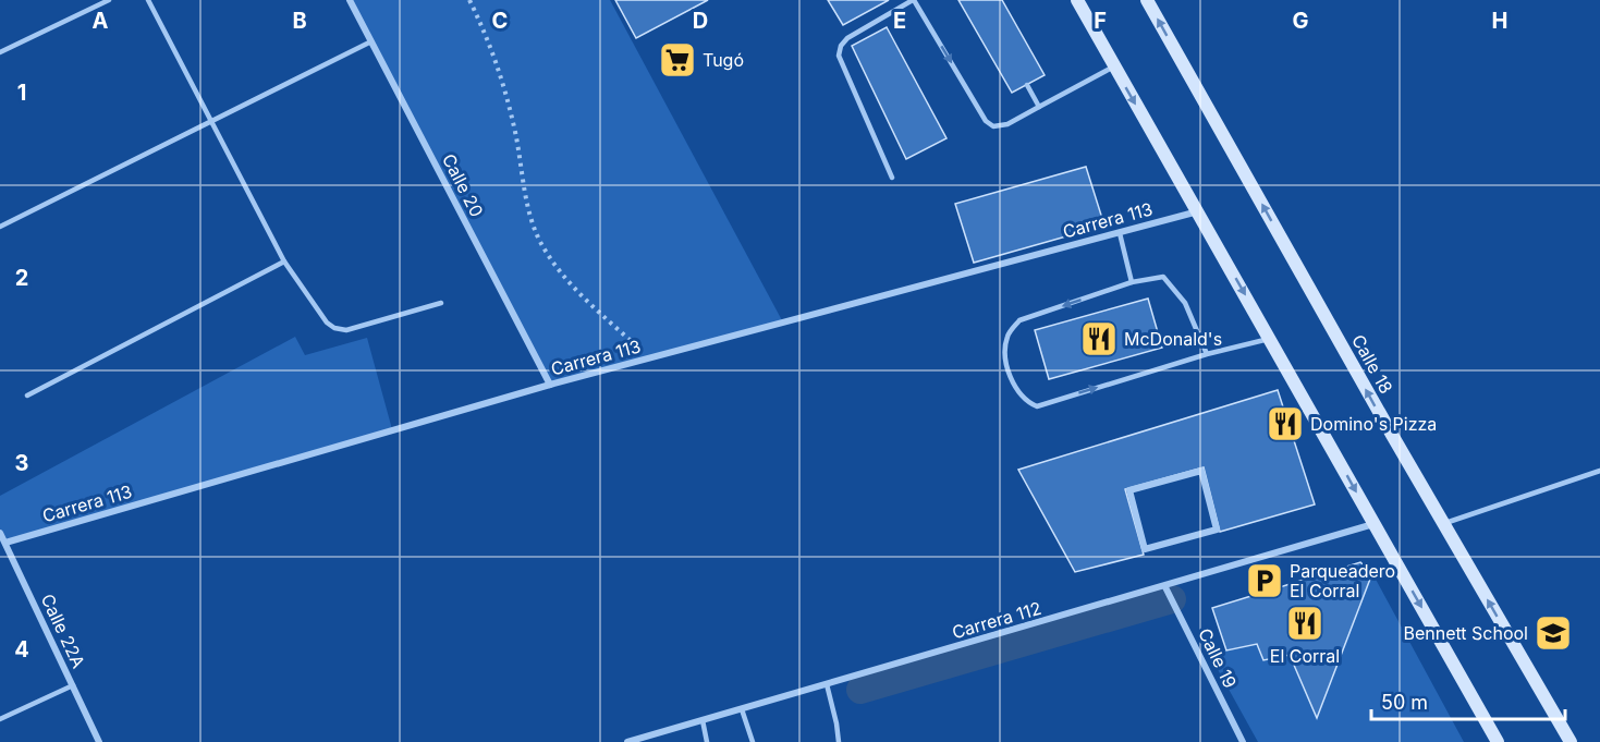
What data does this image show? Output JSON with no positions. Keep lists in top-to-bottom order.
{
  "streets": {
    "main road": ["Calle 18"],
    "street": [
      "Calle 20",
      "Carrera 113",
      "Carrera 112",
      "Calle 22A",
      "Calle 19"
    ]
  },
  "crossings": [
    ["Calle 20", "Carrera 113"],
    ["Carrera 113", "Calle 22A"],
    ["Carrera 112", "Calle 19"]
  ],
  "places": {
    "supermarket": ["Tugó"],
    "restaurant": ["McDonald's", "Domino's Pizza", "El Corral"],
    "parking": ["Parqueadero El Corral"],
    "school or university": ["Bennett School"]
  },
  "scale_bar": "50 m",
  "grid": {
    "columns": [
      "A",
      "B",
      "C",
      "D",
      "E",
      "F",
      "G",
      "H"
    ],
    "rows": [
      "1",
      "2",
      "3",
      "4"
    ]
  }
}
